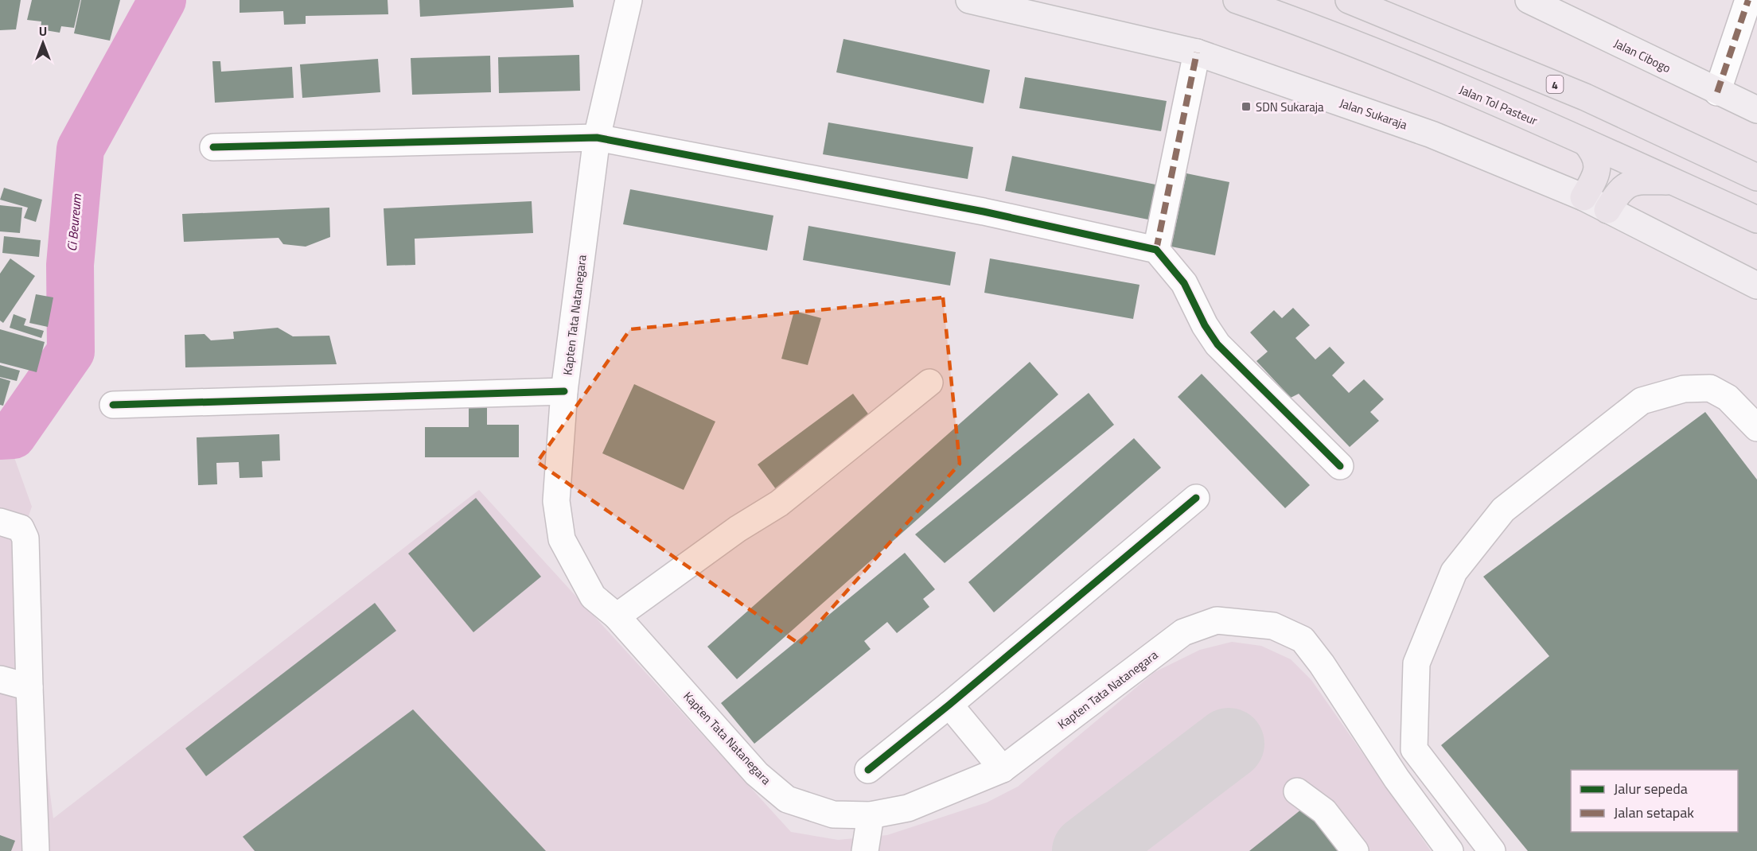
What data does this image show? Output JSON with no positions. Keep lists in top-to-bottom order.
{
  "streets": {
    "highway": ["4", "Jalan Tol Pasteur"],
    "main road": ["Jalan Cibogo", "Jalan Sukaraja"],
    "street": ["Kapten Tata Natanegara"]
  },
  "water": ["Ci Beureum"],
  "places": {
    "transit": ["SDN Sukaraja"]
  },
  "legend": ["Jalur sepeda", "Jalan setapak"],
  "north": "top"
}
